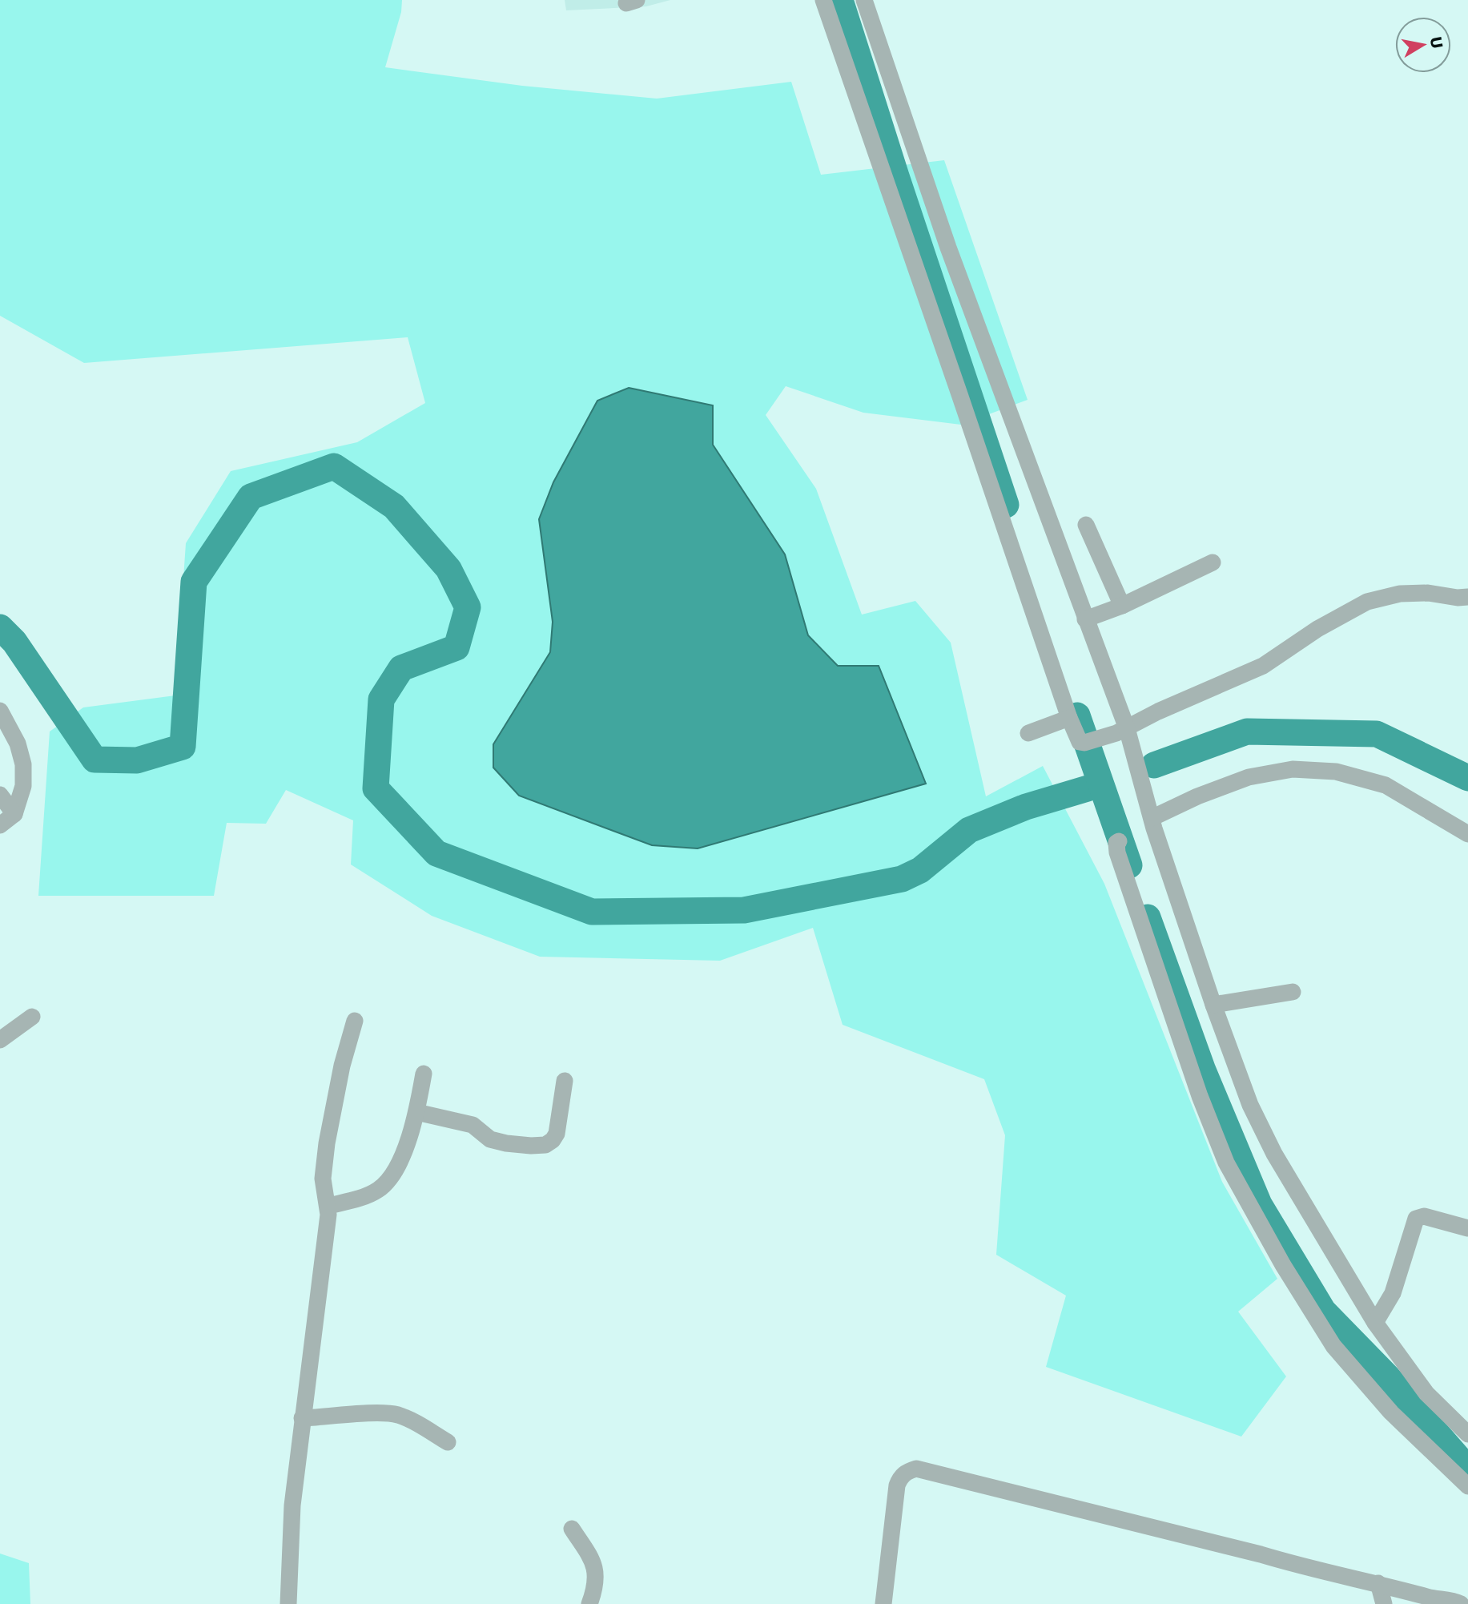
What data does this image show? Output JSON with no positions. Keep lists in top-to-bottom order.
{
  "north": "right"
}
